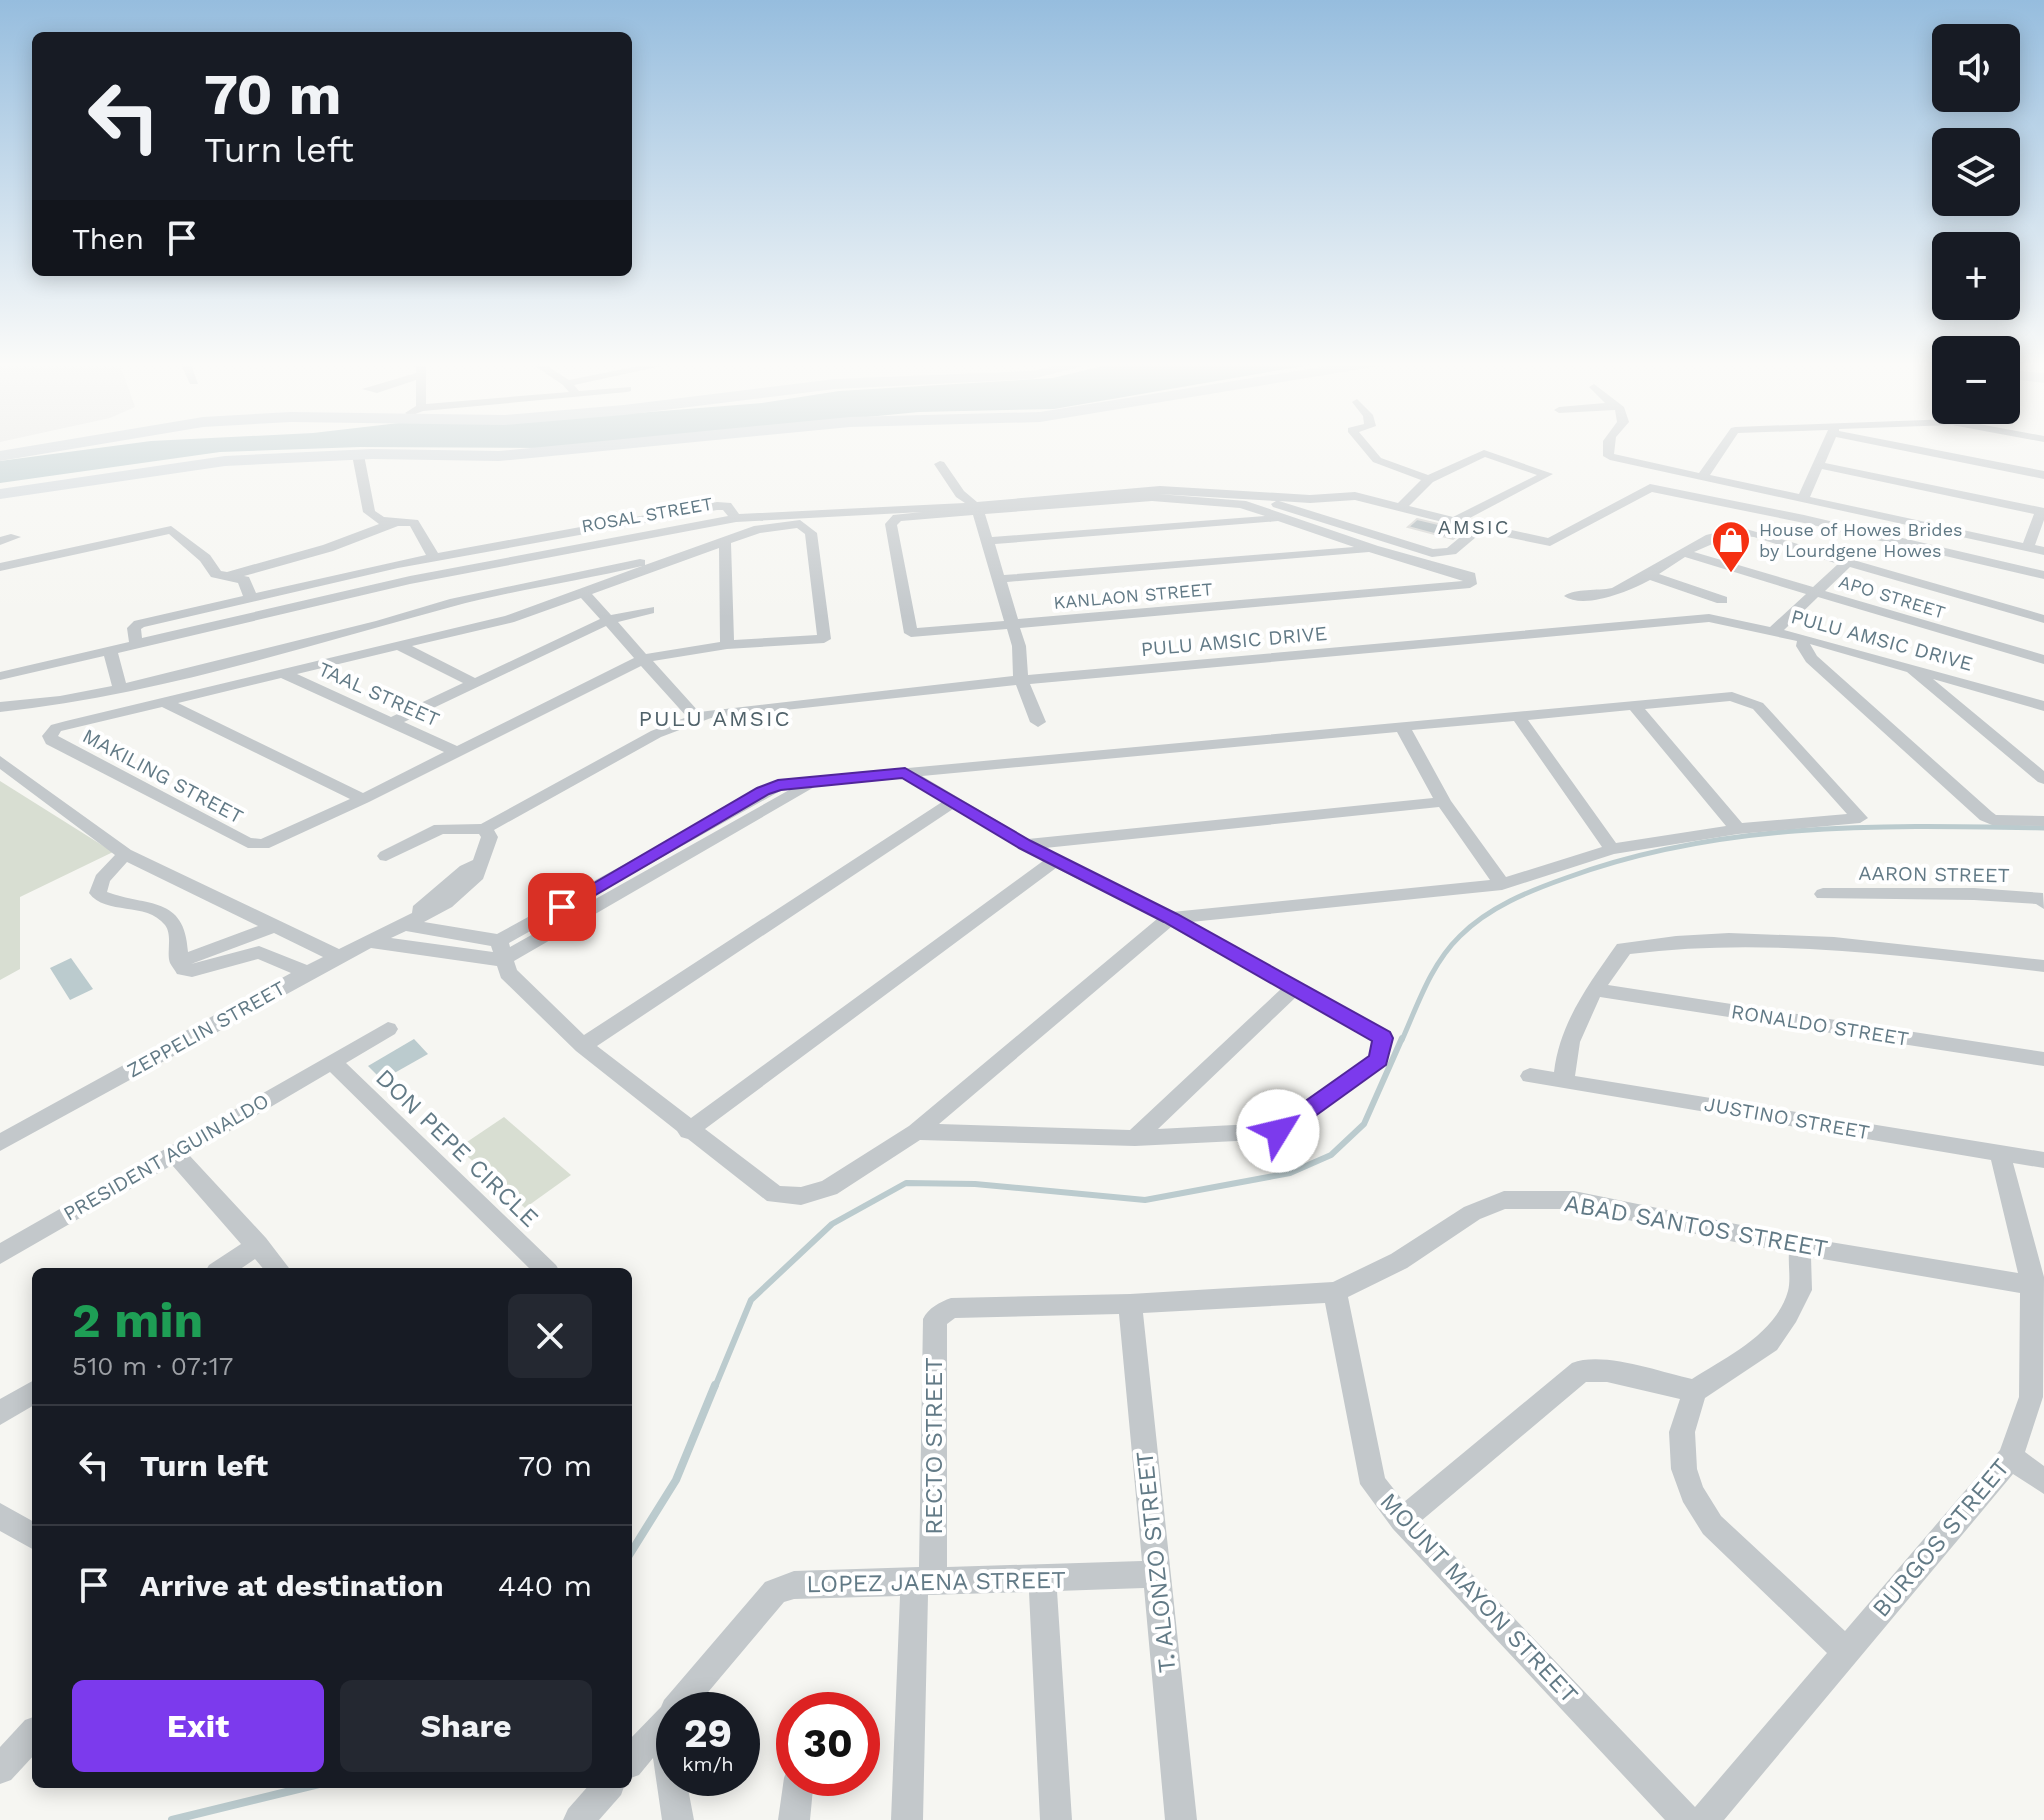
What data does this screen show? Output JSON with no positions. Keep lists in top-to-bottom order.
{
  "streets": {
    "street": [
      "ROSAL STREET",
      "KANLAON STREET",
      "APO STREET",
      "PULU AMSIC DRIVE",
      "TAAL STREET",
      "MAKILING STREET",
      "AARON STREET",
      "RONALDO STREET",
      "ZEPPELIN STREET",
      "JUSTINO STREET",
      "DON PEPE CIRCLE",
      "PRESIDENT AGUINALDO",
      "ABAD SANTOS STREET",
      "RECTO STREET",
      "BURGOS STREET",
      "T. ALONZO STREET",
      "LOPEZ JAENA STREET",
      "MOUNT MAYON STREET"
    ]
  },
  "crossings": [
    ["ROSAL STREET", "KANLAON STREET"],
    ["PULU AMSIC DRIVE", "ZEPPELIN STREET"],
    ["TAAL STREET", "MAKILING STREET"],
    ["JUSTINO STREET", "BURGOS STREET"],
    ["DON PEPE CIRCLE", "PRESIDENT AGUINALDO"],
    ["ABAD SANTOS STREET", "RECTO STREET"],
    ["ABAD SANTOS STREET", "BURGOS STREET"],
    ["ABAD SANTOS STREET", "T. ALONZO STREET"],
    ["ABAD SANTOS STREET", "MOUNT MAYON STREET"],
    ["RECTO STREET", "LOPEZ JAENA STREET"],
    ["T. ALONZO STREET", "LOPEZ JAENA STREET"]
  ],
  "districts": ["AMSIC", "PULU AMSIC"],
  "places": {
    "shop": ["House of Howes Brides by Lourdgene Howes"]
  },
  "page": {
    "map_buttons": ["+", "−"],
    "turn": ["70 m", "Turn left"],
    "then": "Then",
    "heading": ["2 min", "510 m · 07:17"],
    "list": [
      {
        "name": "Turn left",
        "value": "70 m"
      },
      {
        "name": "Arrive at destination",
        "value": "440 m"
      }
    ],
    "buttons": ["Exit", "Share"],
    "speed": "29 km/h",
    "limit": "30"
  }
}
